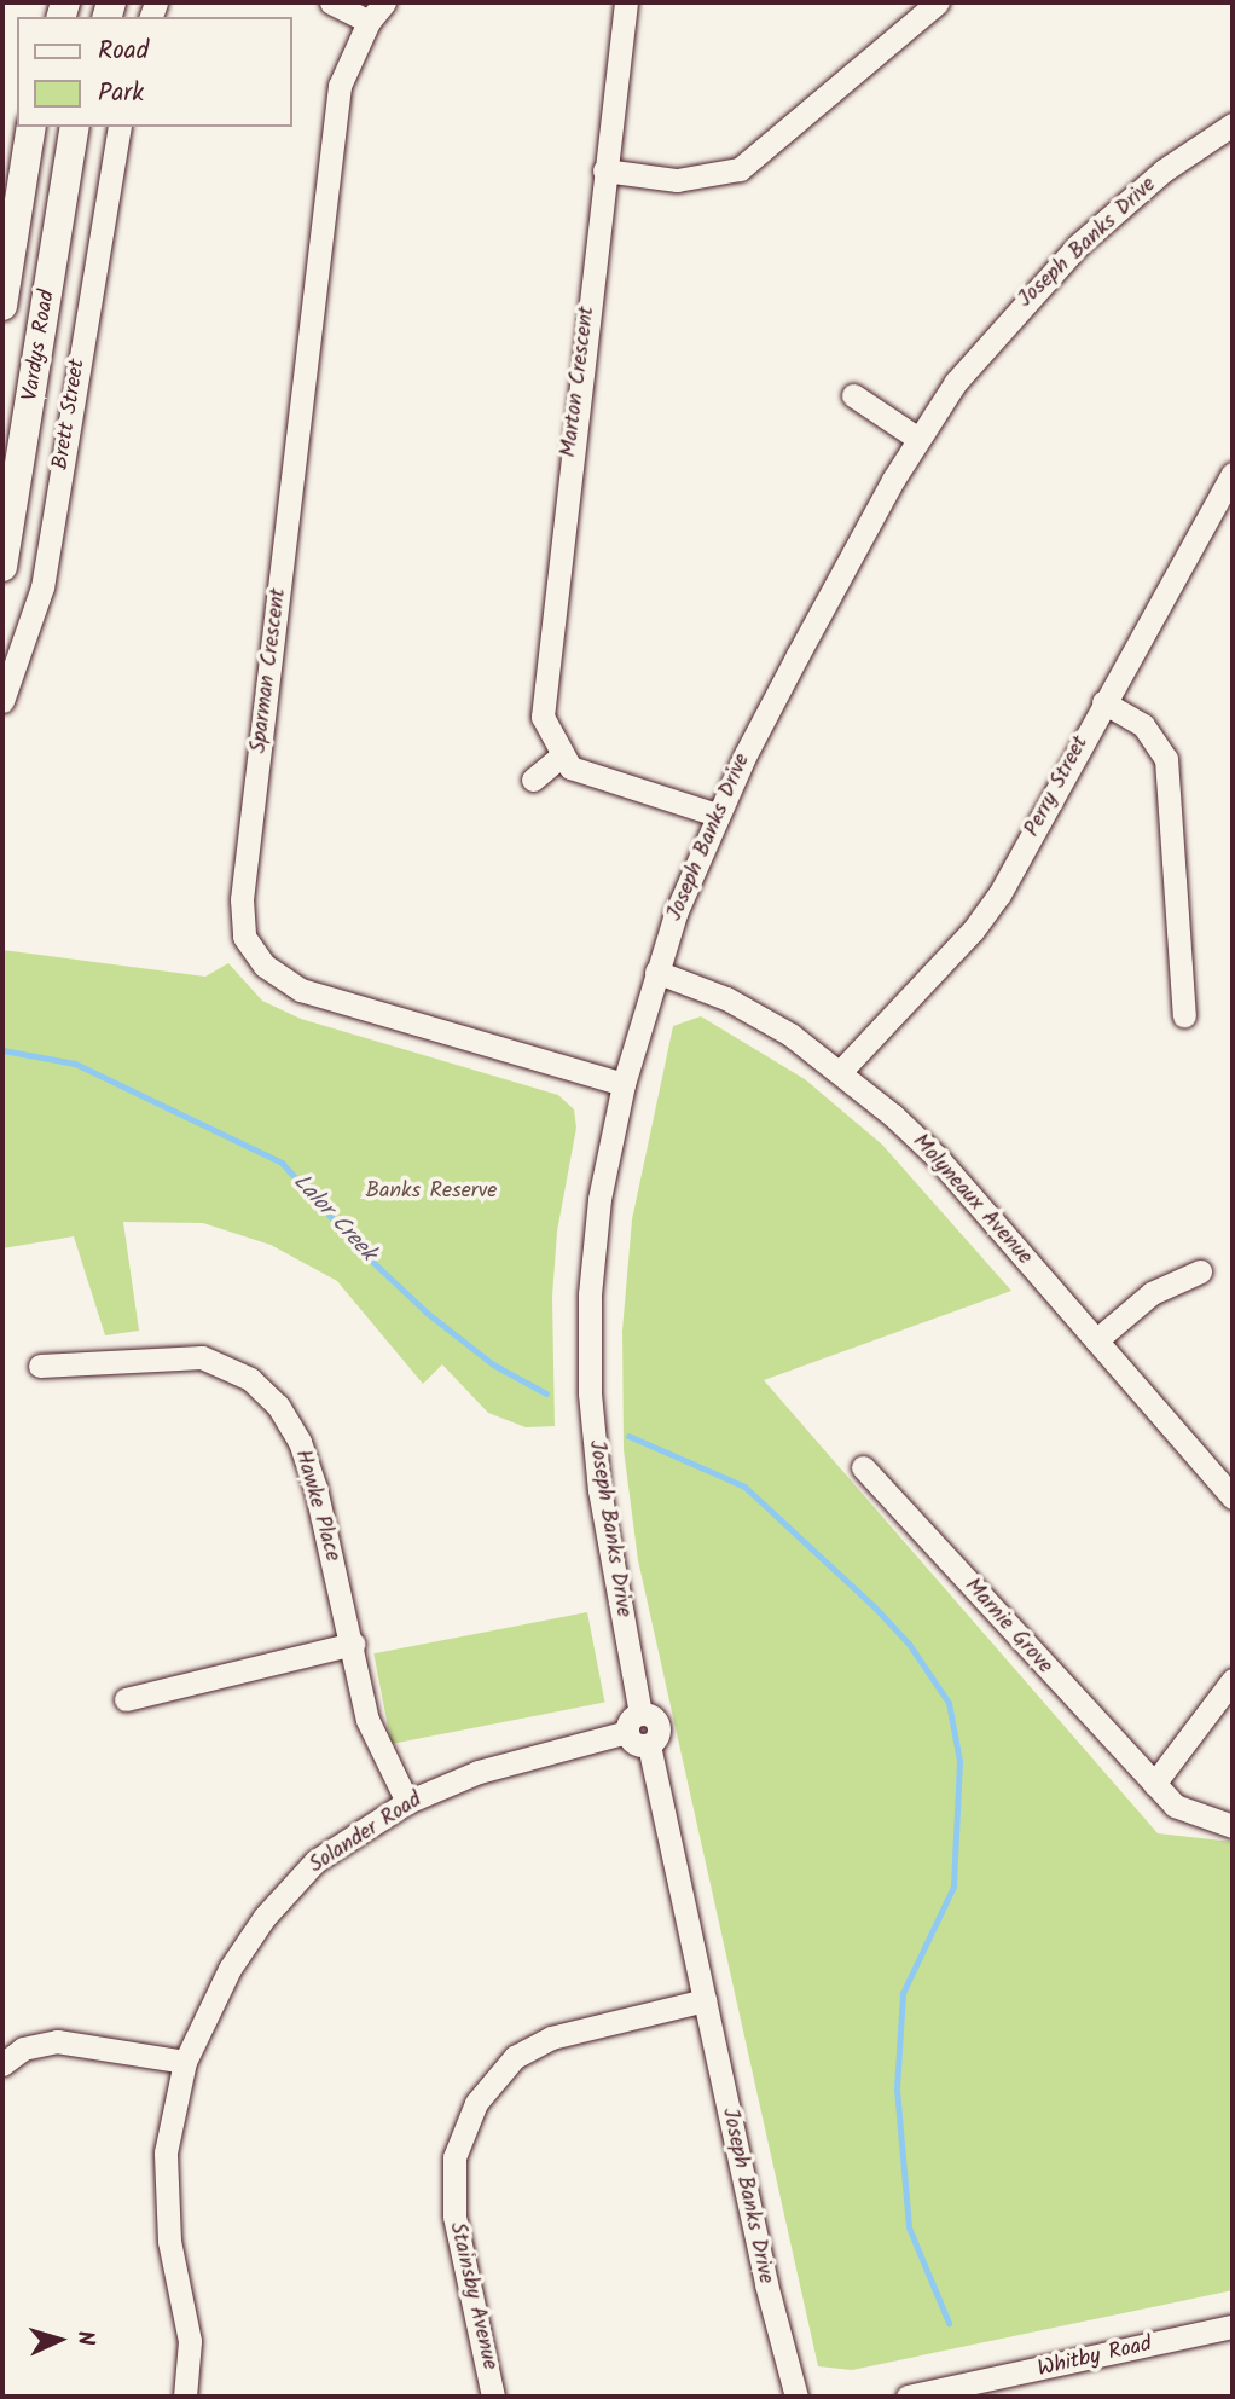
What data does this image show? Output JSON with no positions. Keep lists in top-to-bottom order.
{
  "streets": {
    "main road": ["Vardys Road"],
    "street": [
      "Joseph Banks Drive",
      "Marton Crescent",
      "Brett Street",
      "Sparman Crescent",
      "Perry Street",
      "Molyneaux Avenue",
      "Hawke Place",
      "Marnie Grove",
      "Solander Road",
      "Stainsby Avenue",
      "Whitby Road"
    ]
  },
  "crossings": [
    ["Joseph Banks Drive", "Sparman Crescent"],
    ["Joseph Banks Drive", "Molyneaux Avenue"],
    ["Joseph Banks Drive", "Solander Road"],
    ["Joseph Banks Drive", "Stainsby Avenue"],
    ["Perry Street", "Molyneaux Avenue"],
    ["Hawke Place", "Solander Road"]
  ],
  "water": ["Lalor Creek"],
  "parks": ["Banks Reserve"],
  "legend": ["Road", "Park"],
  "north": "right"
}
